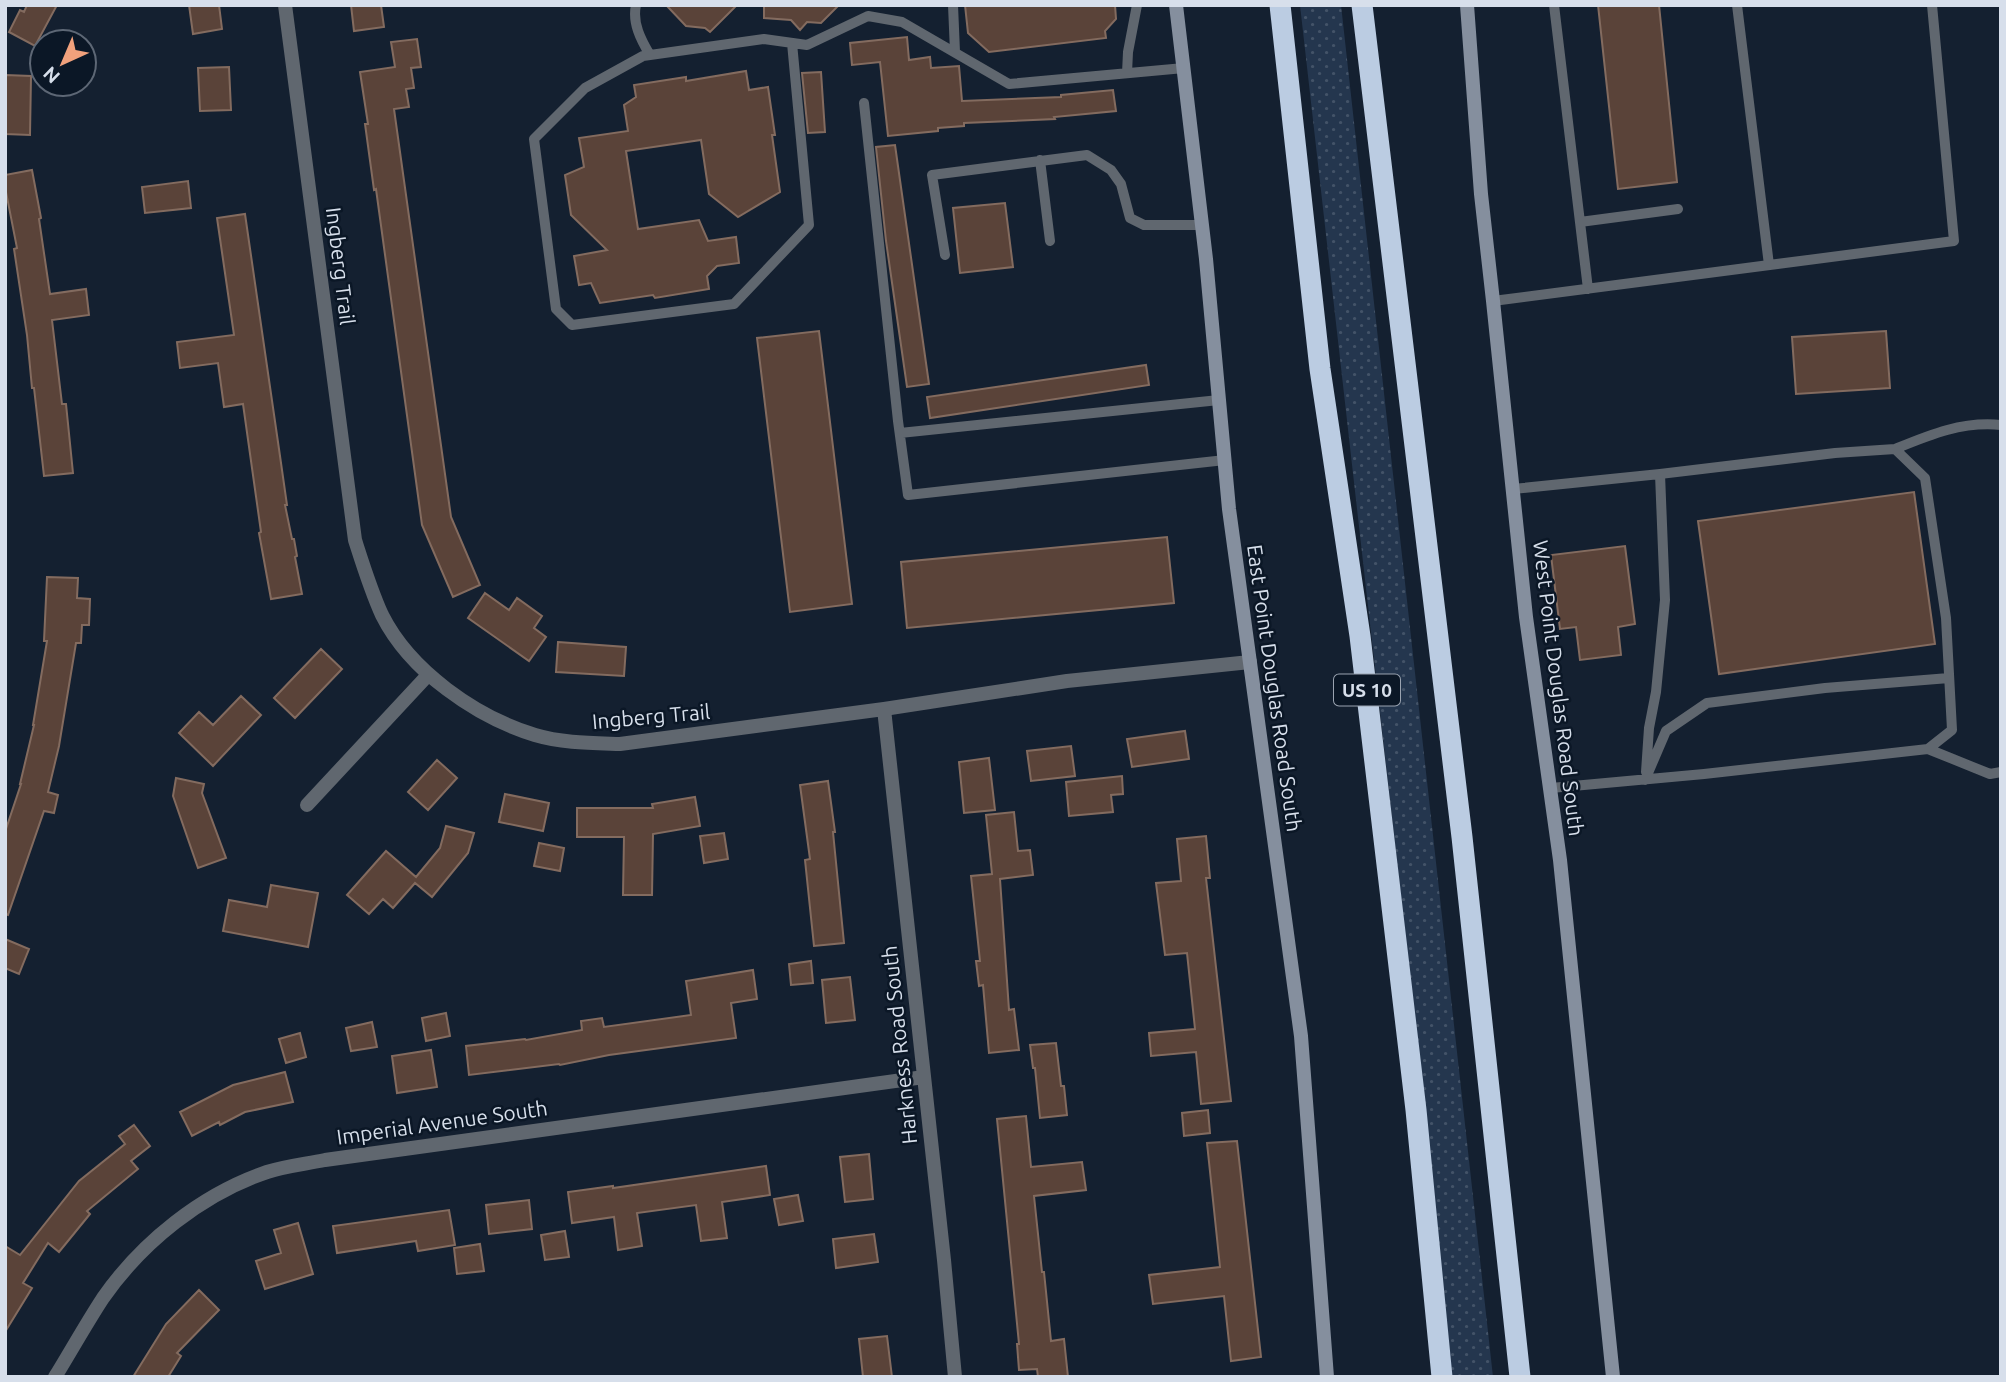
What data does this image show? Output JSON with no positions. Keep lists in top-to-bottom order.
{
  "streets": {
    "highway": ["US 10"],
    "street": [
      "Ingberg Trail",
      "East Point Douglas Road South",
      "West Point Douglas Road South",
      "Harkness Road South",
      "Imperial Avenue South"
    ]
  },
  "crossings": [
    ["Ingberg Trail", "East Point Douglas Road South"],
    ["Ingberg Trail", "Harkness Road South"],
    ["Harkness Road South", "Imperial Avenue South"]
  ],
  "north": "bottom left"
}
